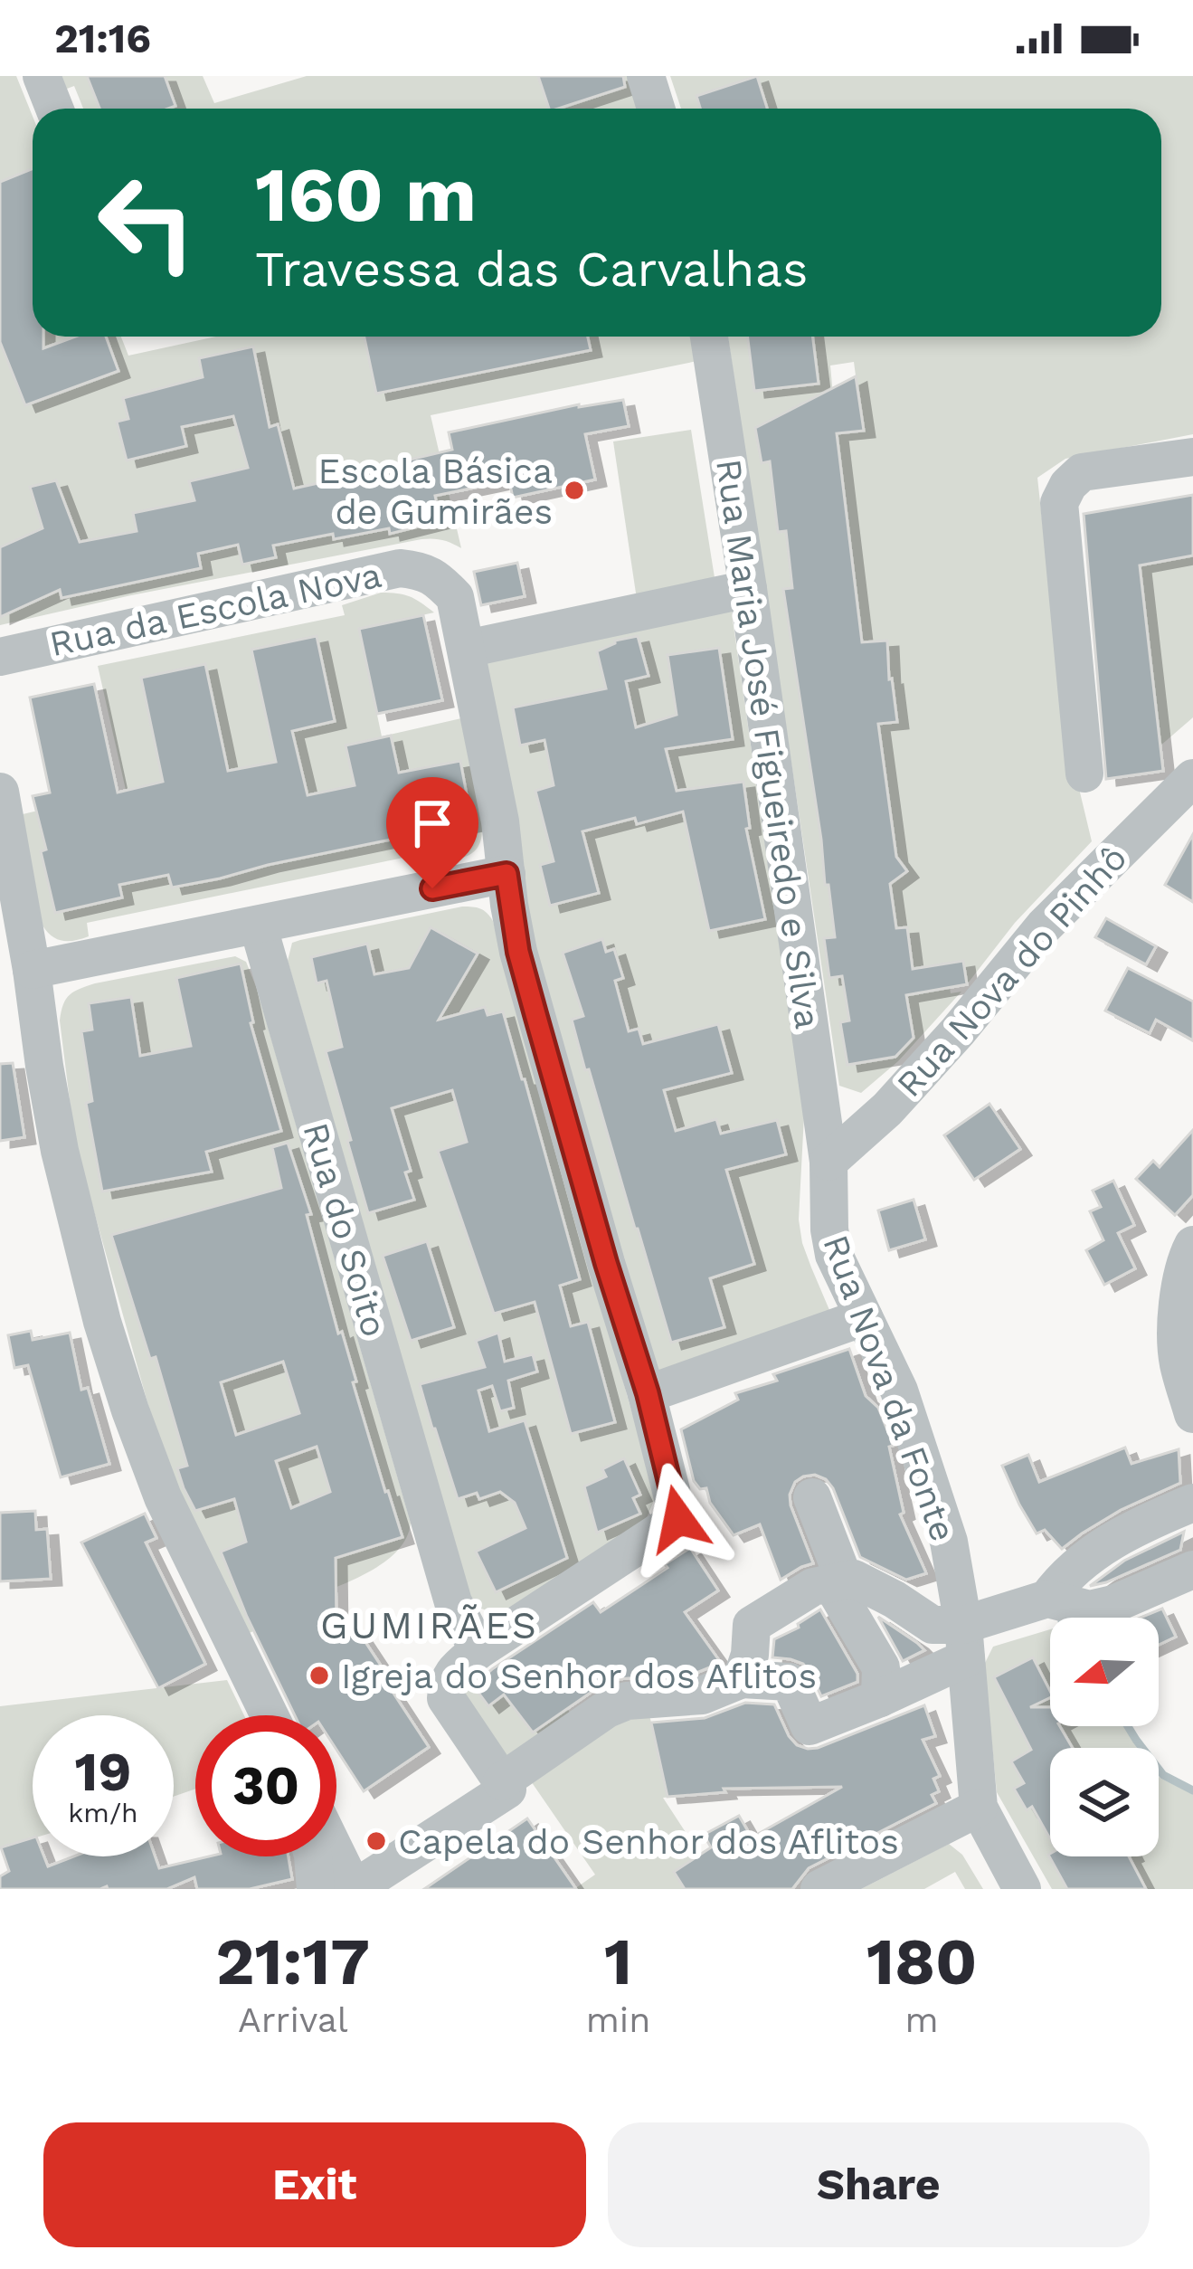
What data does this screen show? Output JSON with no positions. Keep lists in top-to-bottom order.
{
  "streets": {
    "street": [
      "Rua da Escola Nova",
      "Rua Maria José Figueiredo e Silva",
      "Rua Nova do Pinhô",
      "Rua do Soito",
      "Rua Nova da Fonte"
    ]
  },
  "crossings": [
    ["Rua da Escola Nova", "Rua do Soito"],
    ["Rua Maria José Figueiredo e Silva", "Rua Nova do Pinhô"],
    ["Rua Maria José Figueiredo e Silva", "Rua Nova da Fonte"],
    ["Rua Nova do Pinhô", "Rua Nova da Fonte"]
  ],
  "districts": ["GUMIRÃES"],
  "places": ["Escola Básica de Gumirães", "Igreja do Senhor dos Aflitos", "Capela do Senhor dos Aflitos"],
  "north": "left",
  "page": {
    "status": "21:16",
    "turn": ["160 m", "Travessa das Carvalhas"],
    "speed": "19 km/h",
    "limit": "30",
    "eta": [
      "21:17",
      "Arrival",
      "1",
      "min",
      "180",
      "m"
    ],
    "buttons": ["Exit", "Share"]
  }
}
